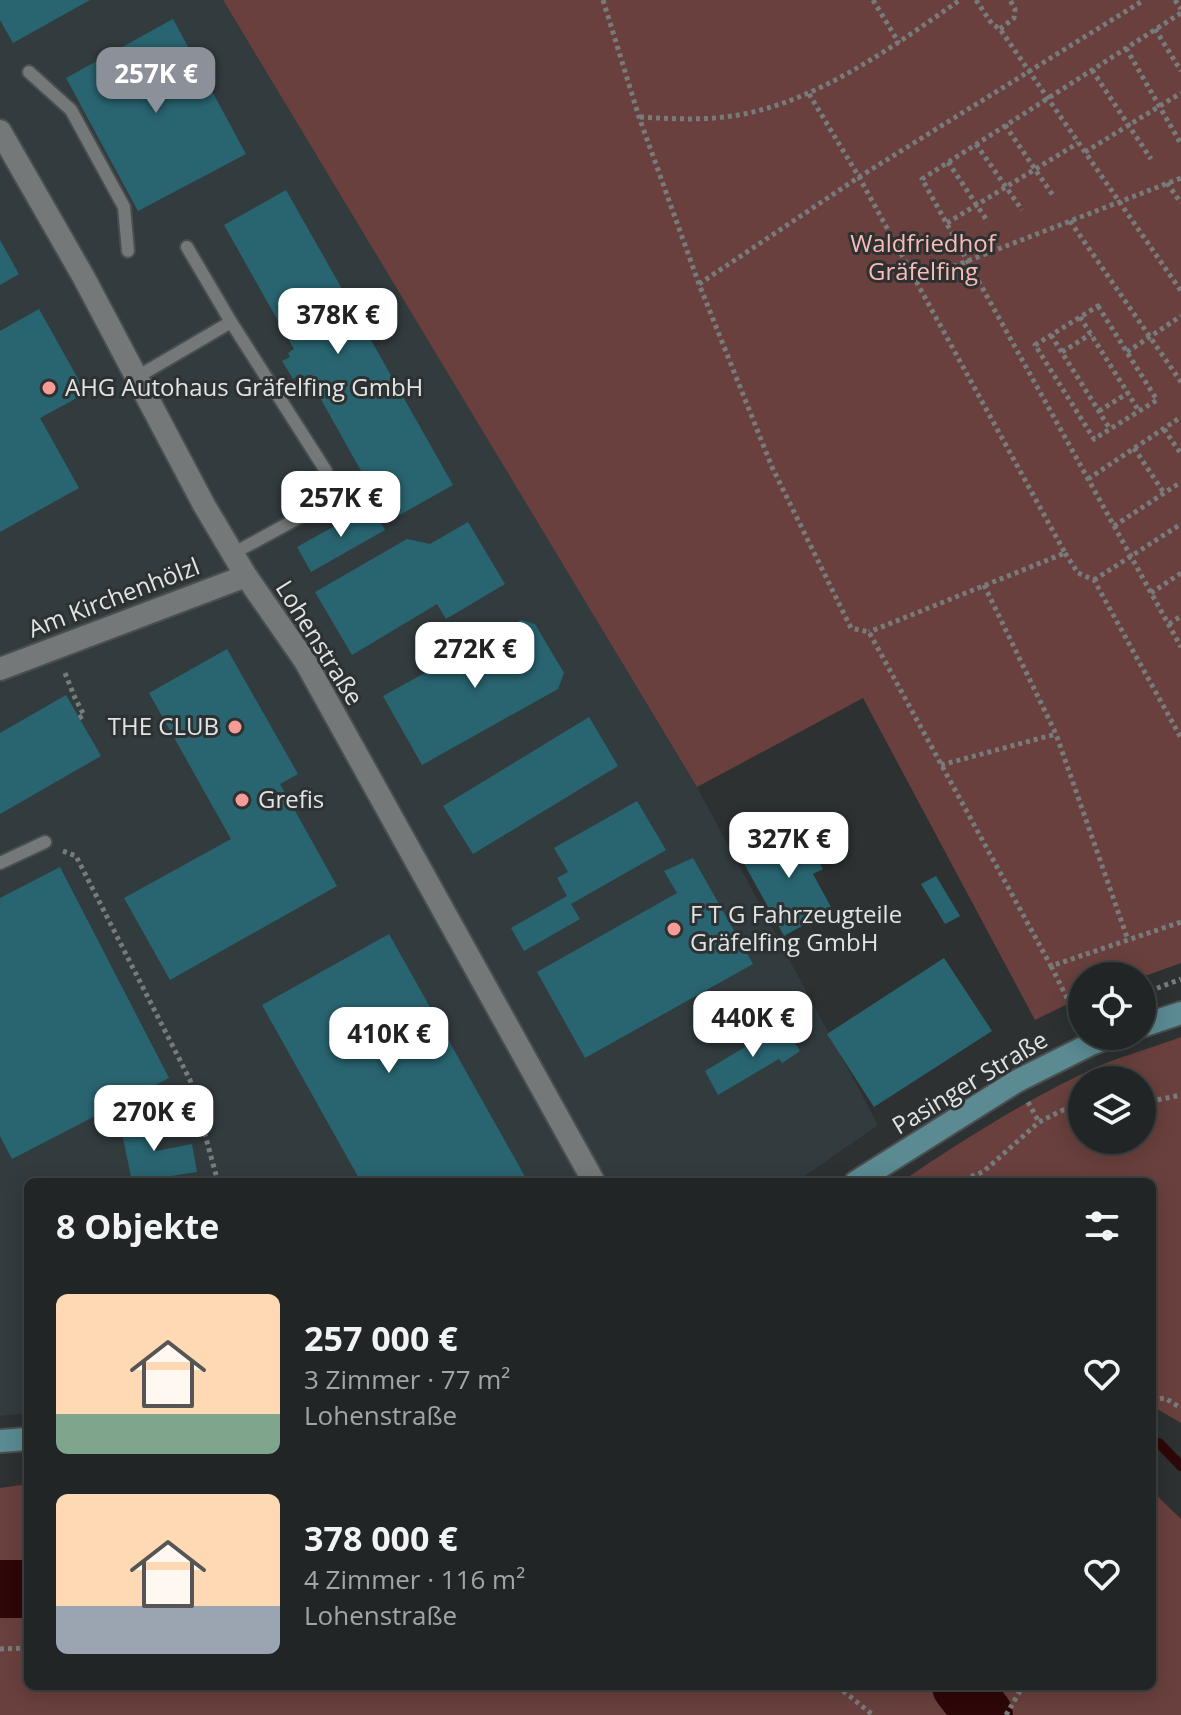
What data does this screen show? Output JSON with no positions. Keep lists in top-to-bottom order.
{
  "streets": {
    "main road": ["Pasinger Straße"],
    "street": ["Am Kirchenhölzl", "Lohenstraße"]
  },
  "crossings": [
    ["Am Kirchenhölzl", "Lohenstraße"]
  ],
  "parks": ["Waldfriedhof Gräfelfing"],
  "places": [
    "AHG Autohaus Gräfelfing GmbH",
    "THE CLUB",
    "Grefis",
    "F T G Fahrzeugteile Gräfelfing GmbH"
  ],
  "page": {
    "price": [
      "257K €",
      "378K €",
      "257K €",
      "272K €",
      "327K €",
      "440K €",
      "410K €",
      "270K €"
    ],
    "heading": "8 Objekte",
    "list": [
      {
        "name": "257 000 €",
        "note": "3 Zimmer · 77 m² · Lohenstraße"
      },
      {
        "name": "378 000 €",
        "note": "4 Zimmer · 116 m² · Lohenstraße"
      }
    ]
  }
}
